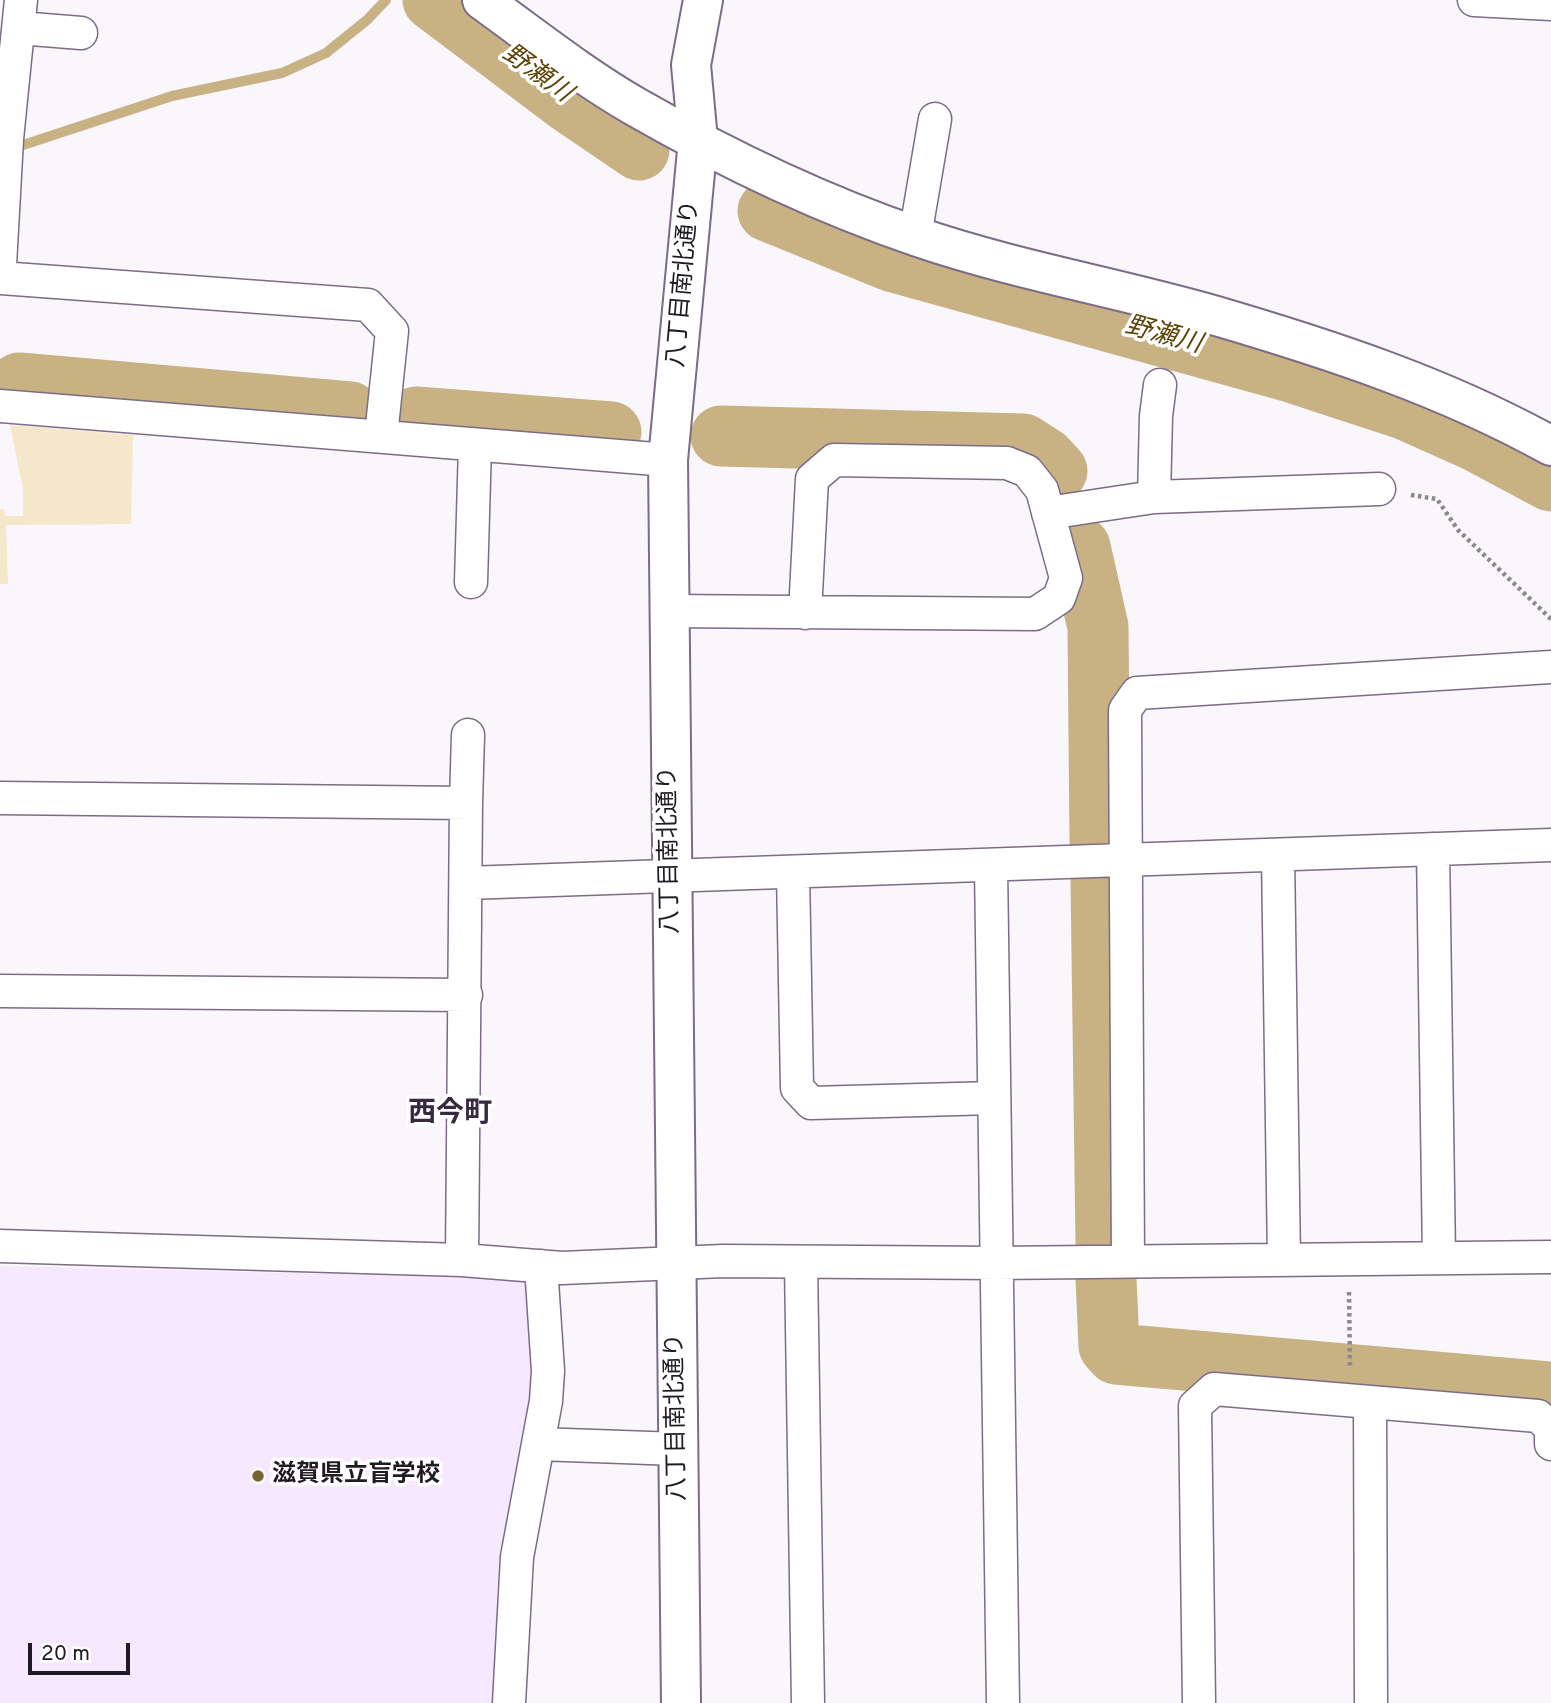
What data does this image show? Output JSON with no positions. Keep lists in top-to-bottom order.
{
  "streets": {
    "street": ["八丁目南北通り"]
  },
  "districts": ["西今町"],
  "water": ["野瀬川"],
  "places": ["滋賀県立盲学校"],
  "scale_bar": "20 m"
}
